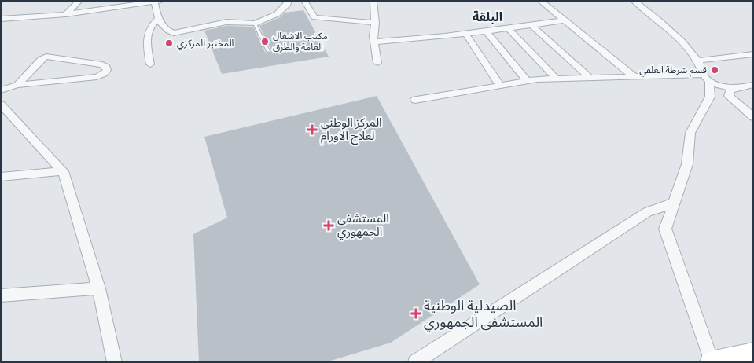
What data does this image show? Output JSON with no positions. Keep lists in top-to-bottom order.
{
  "districts": ["البلقة"],
  "places": {
    "other": ["مكتب الاشغال العامة والطرق", "المختبر المركزي", "قسم شرطة العلفي"],
    "health": ["المركز الوطني لعلاج الاورام", "المستشفى الجمهوري", "الصيدلية الوطنية المستشفى الجمهوري"]
  }
}
